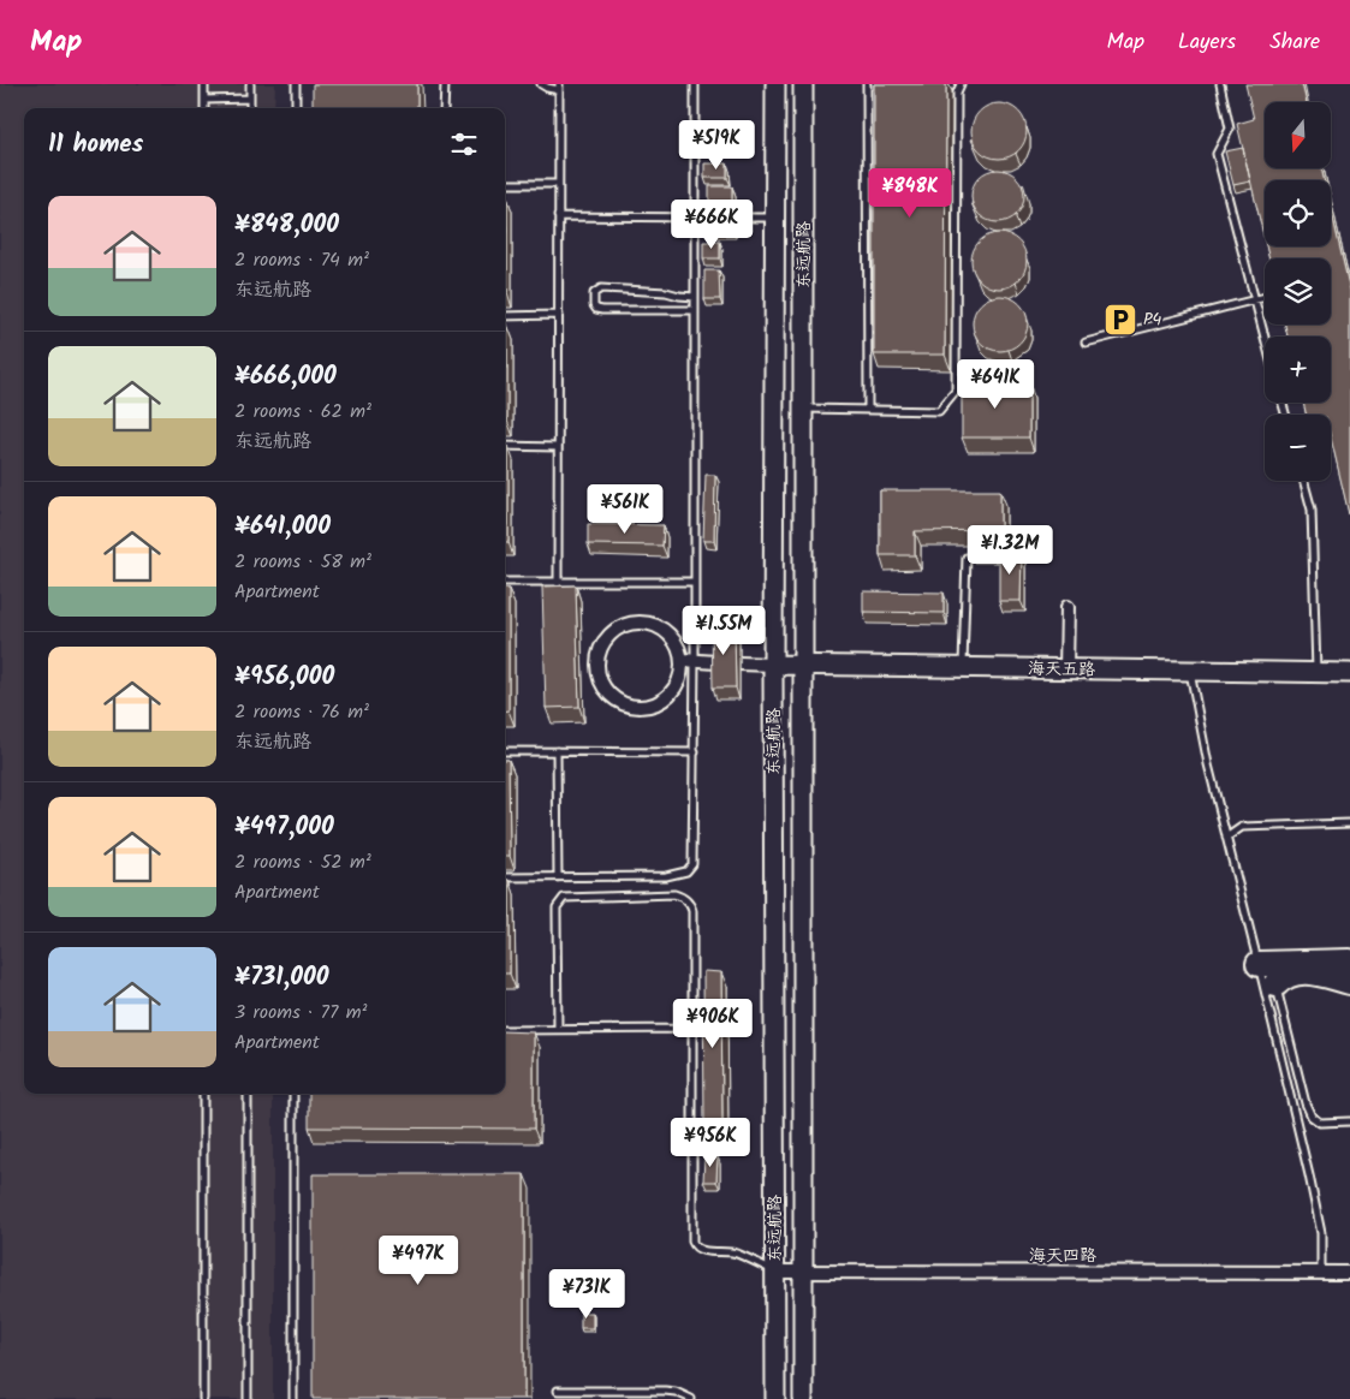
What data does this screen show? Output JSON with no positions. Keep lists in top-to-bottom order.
{
  "streets": {
    "street": ["东远航路", "海天五路", "海天四路"]
  },
  "crossings": [
    ["东远航路", "海天五路"],
    ["东远航路", "海天四路"]
  ],
  "places": {
    "parking": ["P4"]
  },
  "north": "bottom",
  "page": {
    "header": "Map",
    "nav": ["Map", "Layers", "Share"],
    "map_buttons": ["+", "−"],
    "heading": "11 homes",
    "price": [
      "¥519K",
      "¥848K",
      "¥666K",
      "¥641K",
      "¥561K",
      "¥1.32M",
      "¥1.55M",
      "¥906K",
      "¥956K",
      "¥497K",
      "¥731K"
    ],
    "list": [
      {
        "name": "¥848,000",
        "note": "2 rooms · 74 m² · 东远航路"
      },
      {
        "name": "¥666,000",
        "note": "2 rooms · 62 m² · 东远航路"
      },
      {
        "name": "¥641,000",
        "note": "2 rooms · 58 m² · Apartment"
      },
      {
        "name": "¥956,000",
        "note": "2 rooms · 76 m² · 东远航路"
      },
      {
        "name": "¥497,000",
        "note": "2 rooms · 52 m² · Apartment"
      },
      {
        "name": "¥731,000",
        "note": "3 rooms · 77 m² · Apartment"
      }
    ]
  }
}
